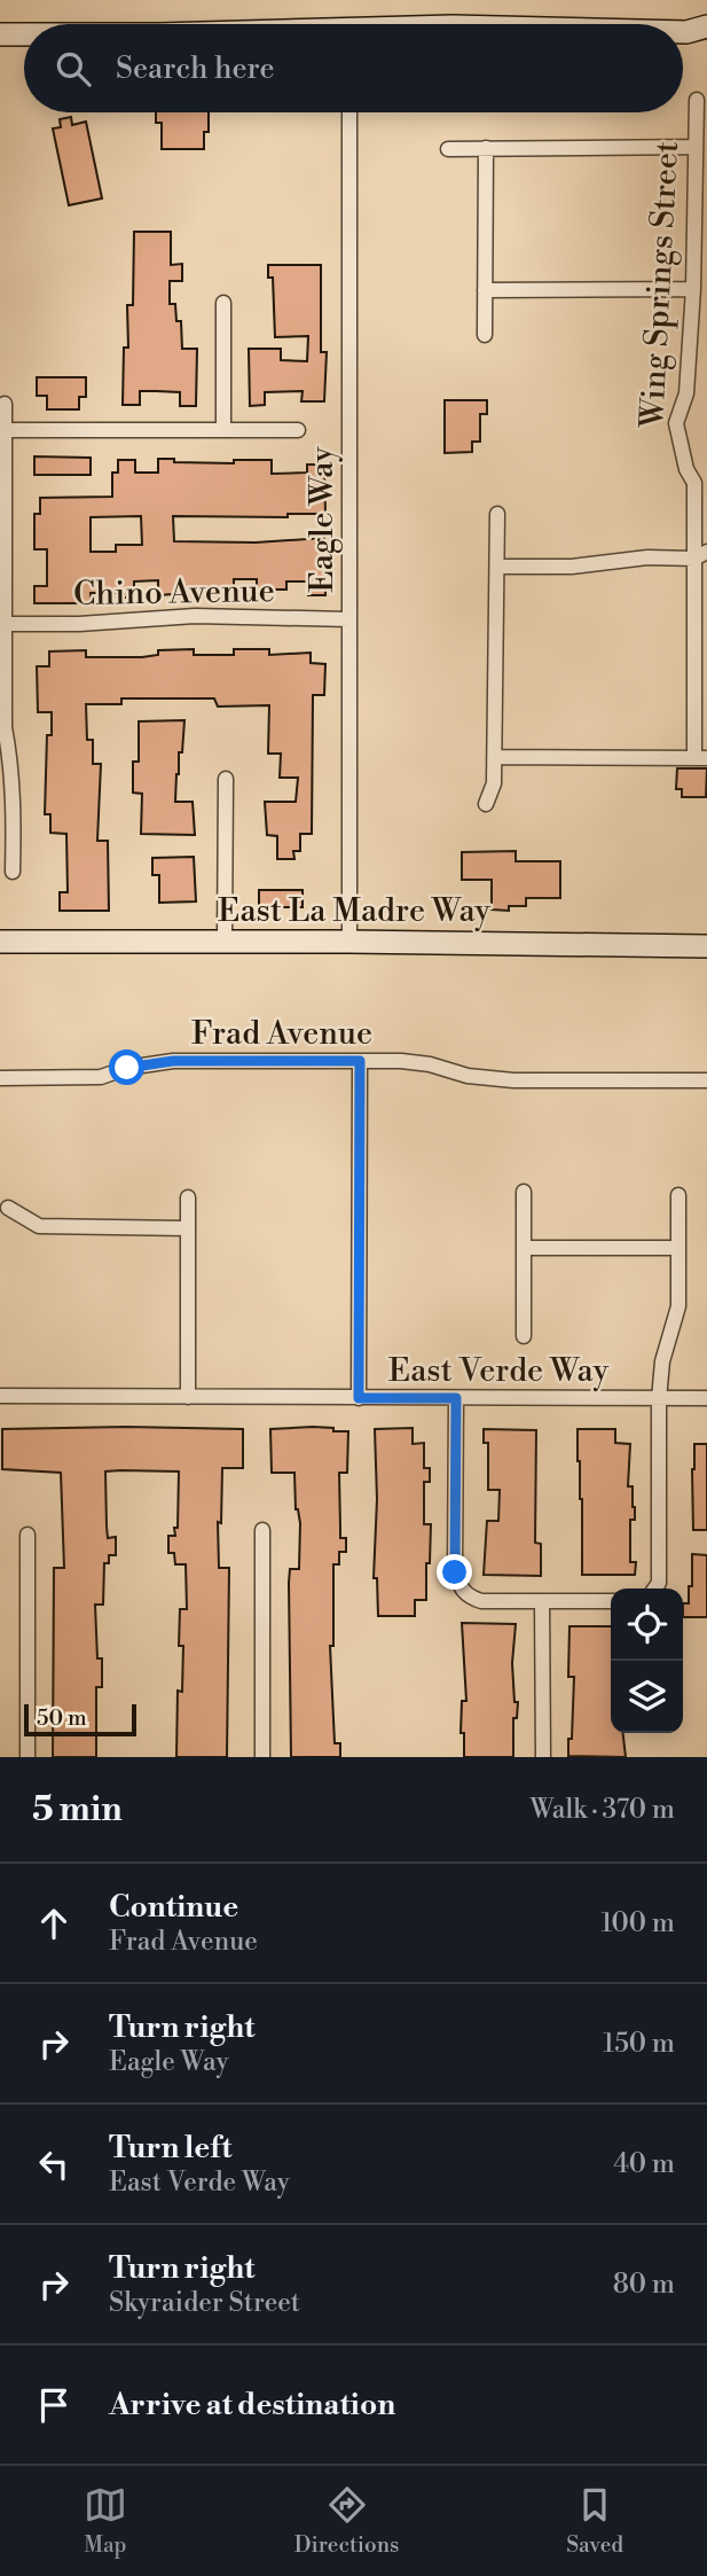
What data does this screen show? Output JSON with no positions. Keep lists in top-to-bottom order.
{
  "streets": {
    "street": [
      "Wing Springs Street",
      "Eagle Way",
      "Chino Avenue",
      "East La Madre Way",
      "Frad Avenue",
      "East Verde Way"
    ]
  },
  "crossings": [
    ["Eagle Way", "Chino Avenue"],
    ["Eagle Way", "East La Madre Way"]
  ],
  "scale_bar": "50 m",
  "page": {
    "search": "Search here",
    "scale": "50 m",
    "heading": ["5 min", "Walk · 370 m"],
    "list": [
      ["Continue", "Frad Avenue", "100 m"],
      ["Turn right", "Eagle Way", "150 m"],
      ["Turn left", "East Verde Way", "40 m"],
      ["Turn right", "Skyraider Street", "80 m"],
      "Arrive at destination"
    ],
    "nav": ["Map", "Directions", "Saved"]
  }
}
